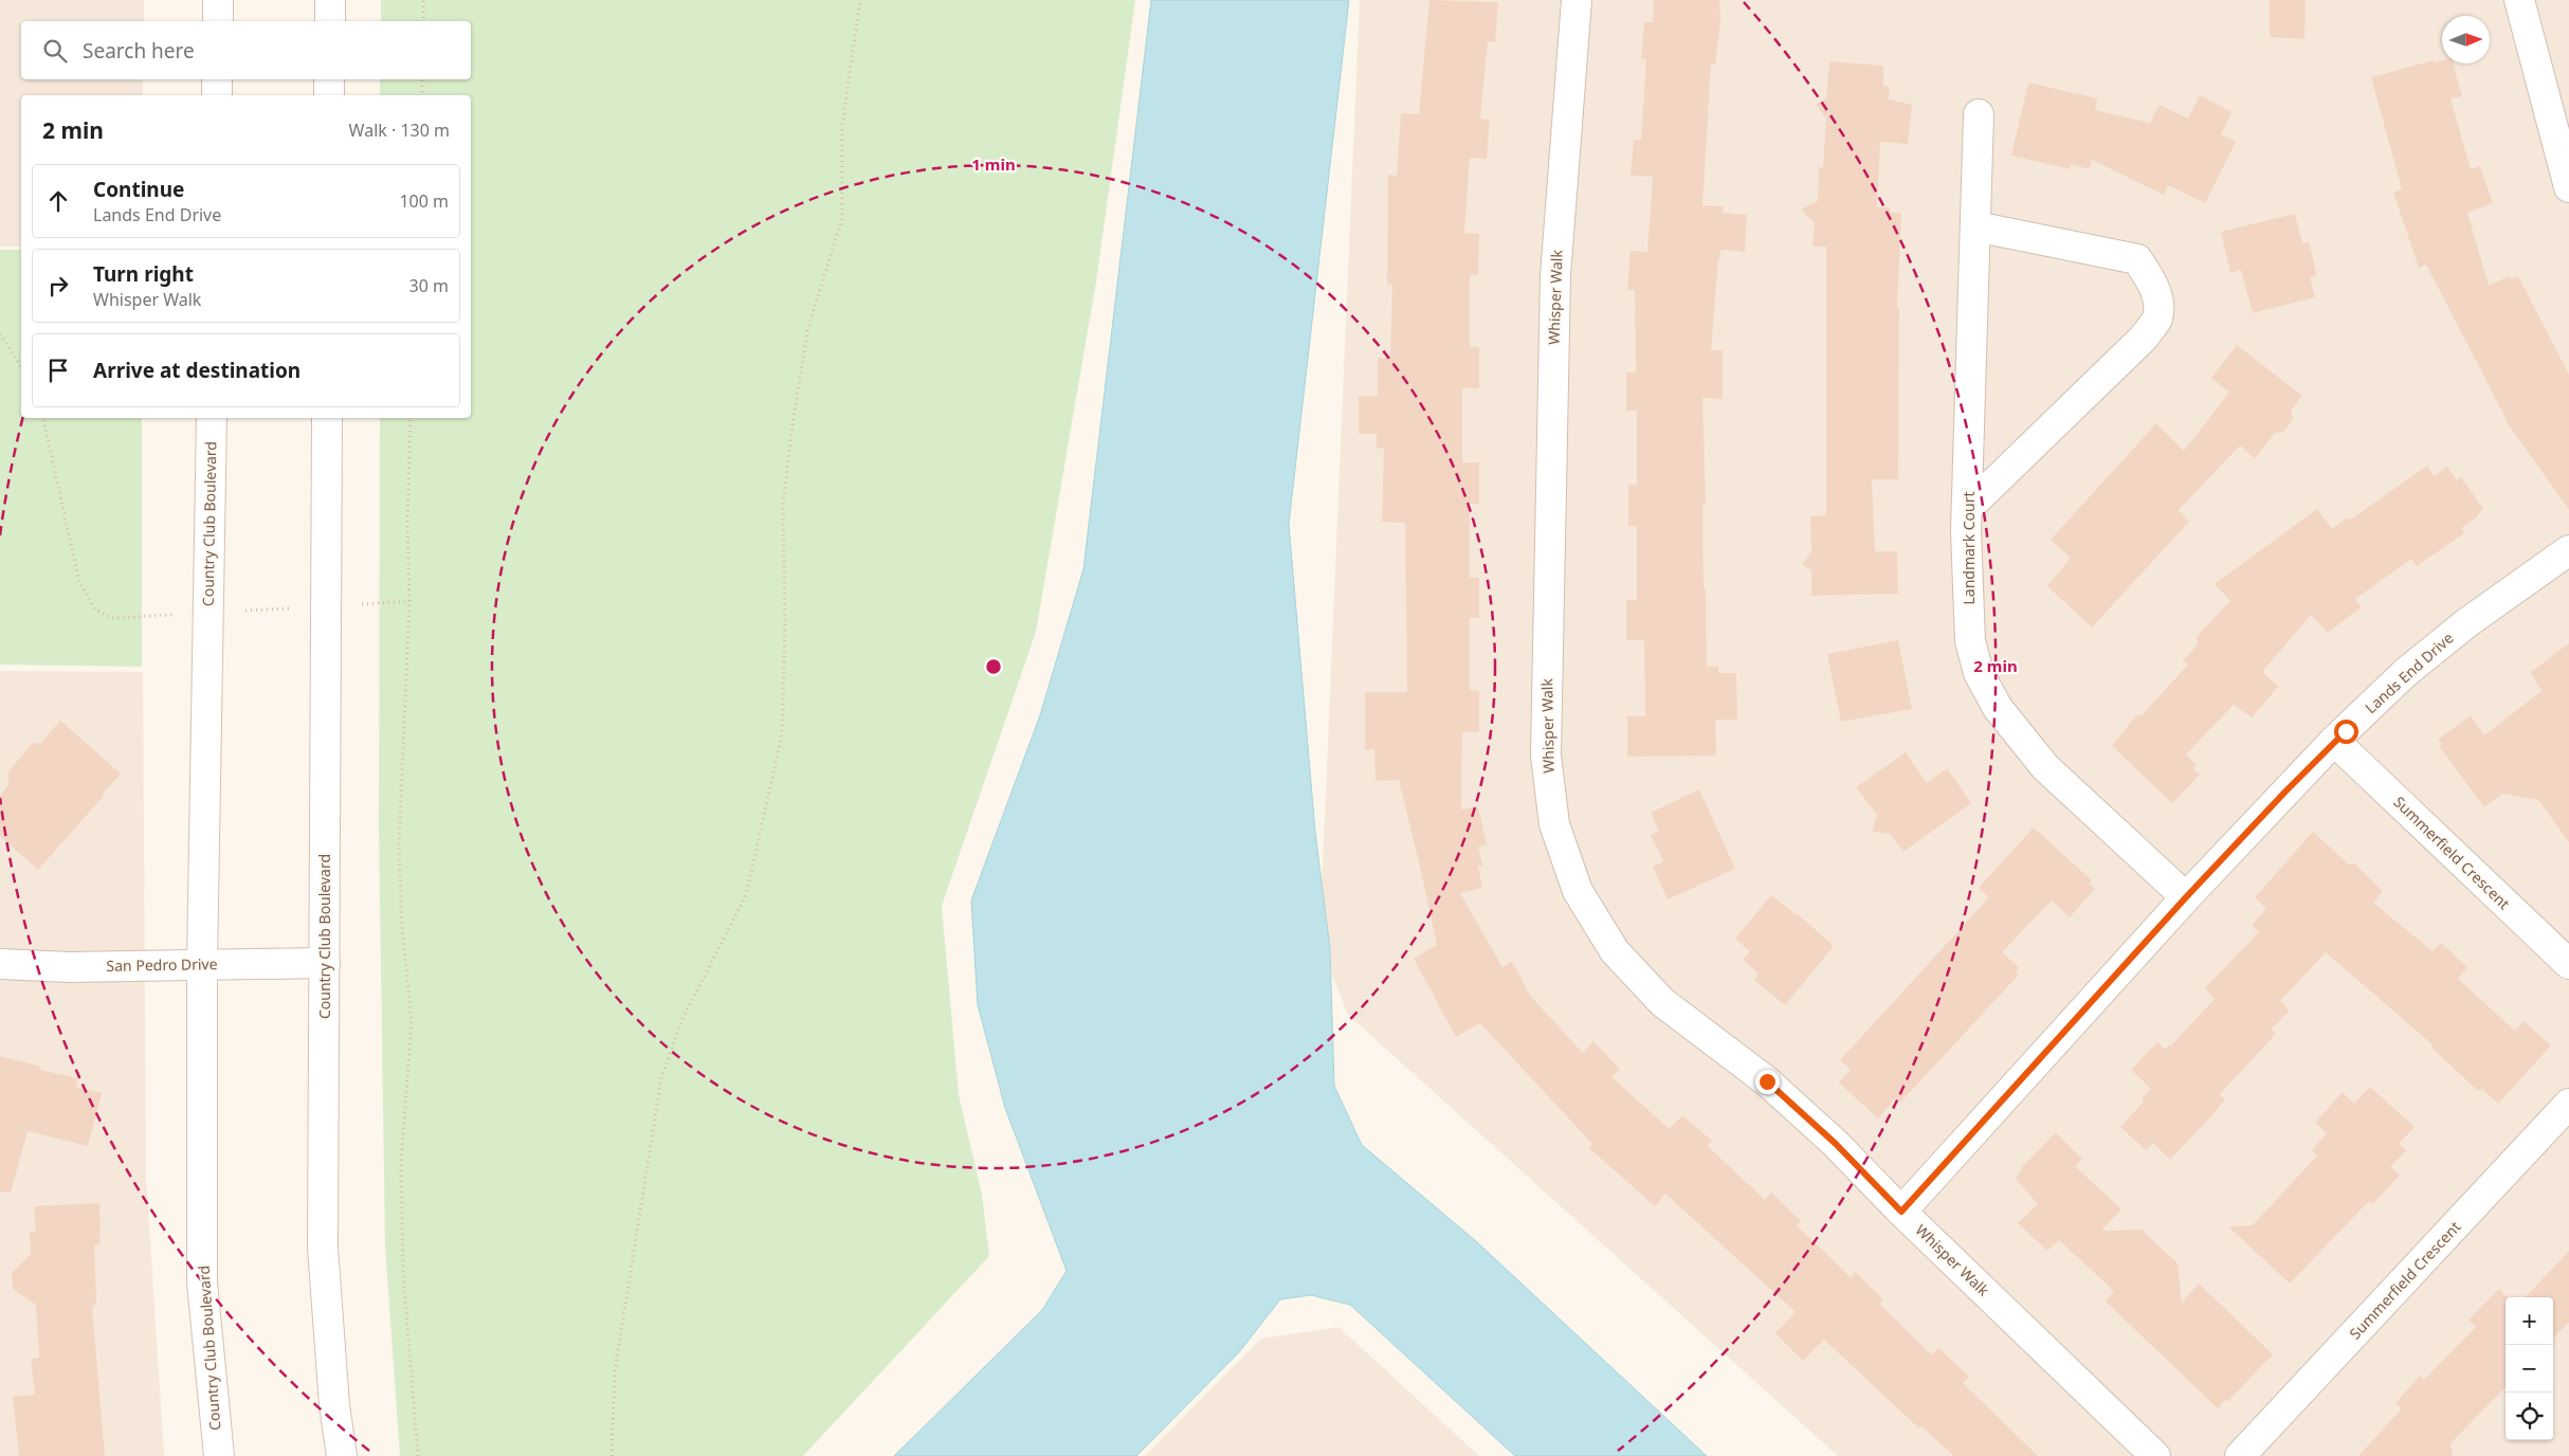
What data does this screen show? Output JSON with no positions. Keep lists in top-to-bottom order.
{
  "streets": {
    "street": [
      "Whisper Walk",
      "Country Club Boulevard",
      "Landmark Court",
      "Lands End Drive",
      "Summerfield Crescent",
      "San Pedro Drive"
    ]
  },
  "crossings": [
    ["Whisper Walk", "Lands End Drive"],
    ["Country Club Boulevard", "San Pedro Drive"],
    ["Landmark Court", "Lands End Drive"],
    ["Lands End Drive", "Summerfield Crescent"]
  ],
  "north": "right",
  "page": {
    "search": "Search here",
    "heading": ["2 min", "Walk · 130 m"],
    "list": [
      ["Continue", "Lands End Drive", "100 m"],
      ["Turn right", "Whisper Walk", "30 m"],
      "Arrive at destination"
    ],
    "map_buttons": ["+", "−"]
  },
  "rings": ["1 min", "2 min"]
}
